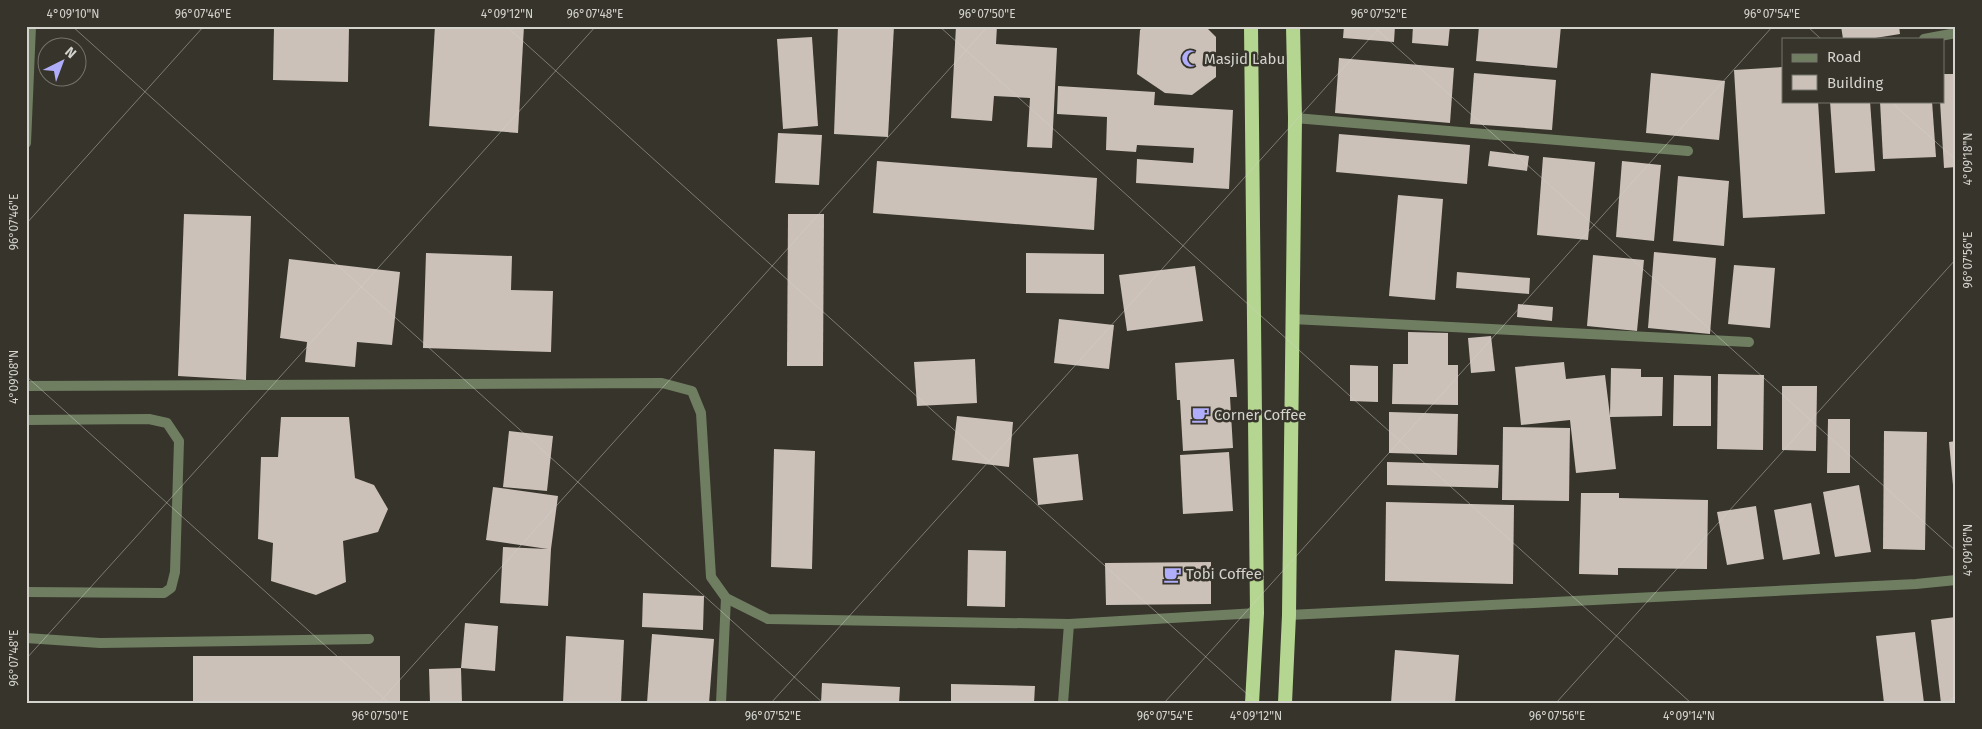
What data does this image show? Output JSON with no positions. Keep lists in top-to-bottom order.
{
  "places": {
    "mosque": ["Masjid Labu"],
    "cafe": ["Corner Coffee", "Tobi Coffee"]
  },
  "legend": ["Road", "Building"],
  "north": "top right",
  "coordinates": [
    "4°09'10\"N",
    "96°07'46\"E",
    "4°09'12\"N",
    "96°07'48\"E",
    "96°07'50\"E",
    "96°07'52\"E",
    "96°07'54\"E",
    "4°09'18\"N",
    "96°07'56\"E",
    "4°09'08\"N",
    "4°09'16\"N",
    "4°09'14\"N"
  ]
}
